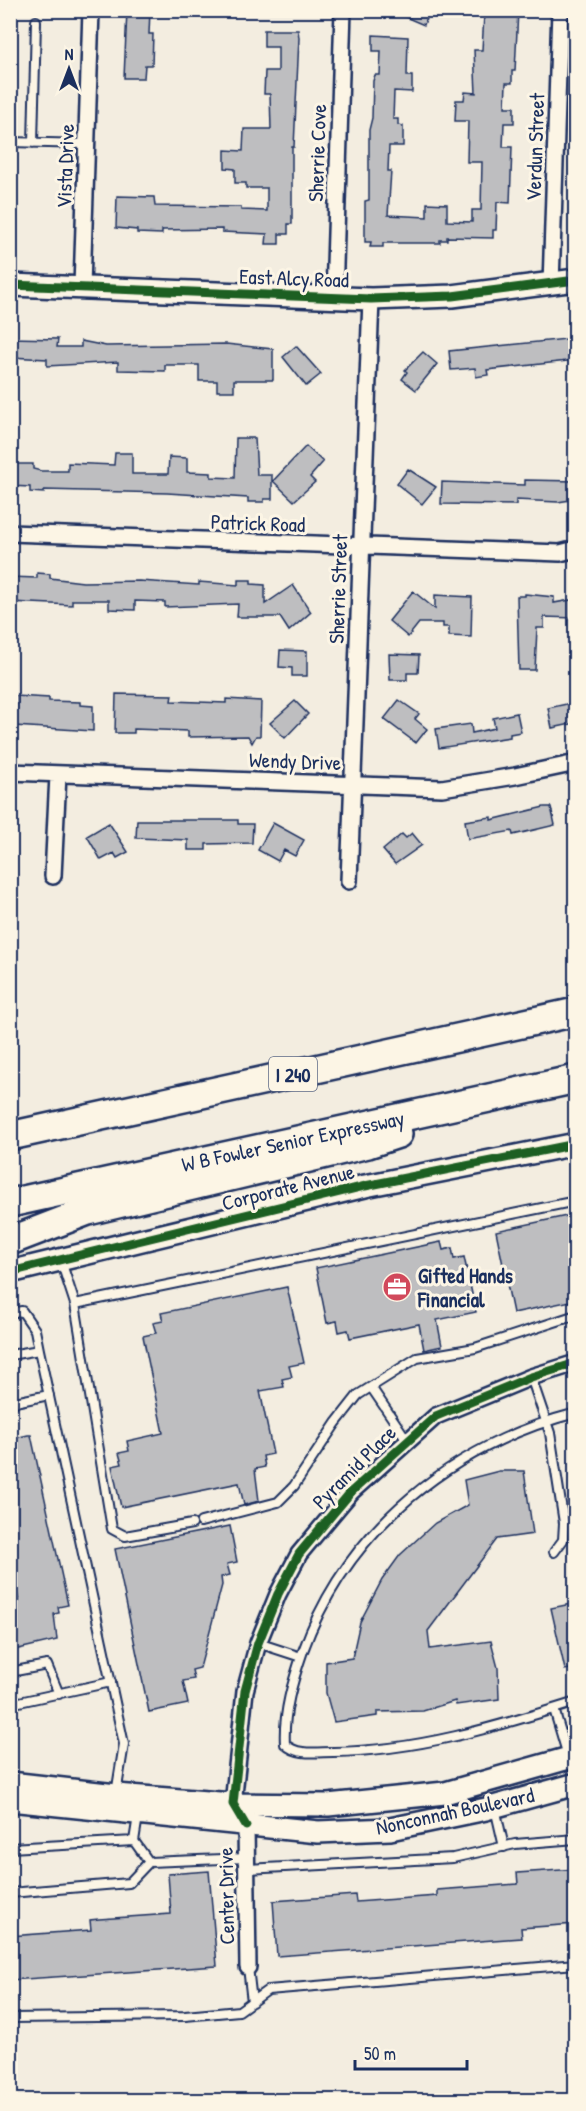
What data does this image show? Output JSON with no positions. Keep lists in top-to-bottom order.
{
  "streets": {
    "highway": ["I 240", "W B Fowler Senior Expressway"],
    "street": [
      "Verdun Street",
      "Sherrie Cove",
      "Vista Drive",
      "East Alcy Road",
      "Patrick Road",
      "Sherrie Street",
      "Wendy Drive",
      "Corporate Avenue",
      "Pyramid Place",
      "Nonconnah Boulevard",
      "Center Drive"
    ]
  },
  "crossings": [
    ["Verdun Street", "East Alcy Road"],
    ["Sherrie Cove", "East Alcy Road"],
    ["Vista Drive", "East Alcy Road"],
    ["East Alcy Road", "Sherrie Street"],
    ["Patrick Road", "Sherrie Street"],
    ["Sherrie Street", "Wendy Drive"],
    ["Pyramid Place", "Nonconnah Boulevard"],
    ["Nonconnah Boulevard", "Center Drive"]
  ],
  "places": {
    "office": ["Gifted Hands Financial"]
  },
  "scale_bar": "50 m",
  "north": "top"
}
